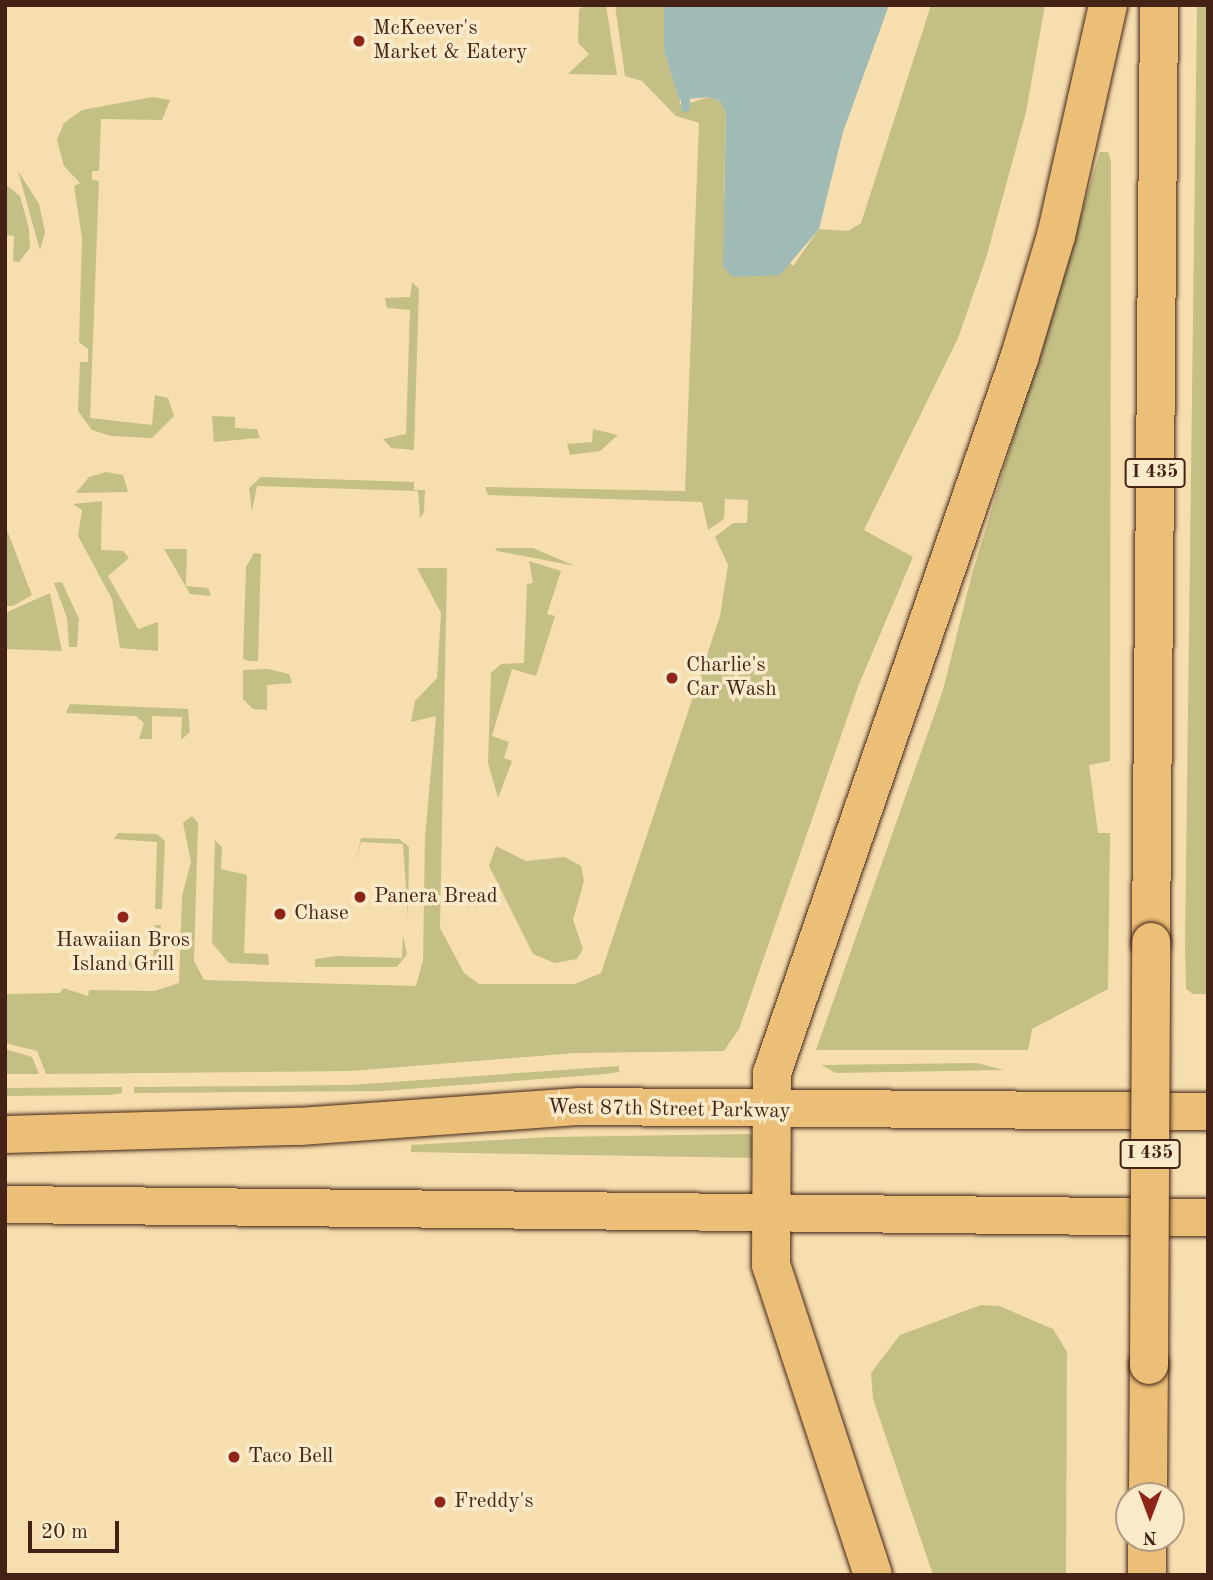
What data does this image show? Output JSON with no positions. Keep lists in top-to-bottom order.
{
  "streets": {
    "highway": ["I 435"],
    "main road": ["West 87th Street Parkway"]
  },
  "places": [
    "McKeever's Market & Eatery",
    "Charlie's Car Wash",
    "Panera Bread",
    "Chase",
    "Hawaiian Bros Island Grill",
    "Taco Bell",
    "Freddy's"
  ],
  "scale_bar": "20 m",
  "north": "bottom"
}
